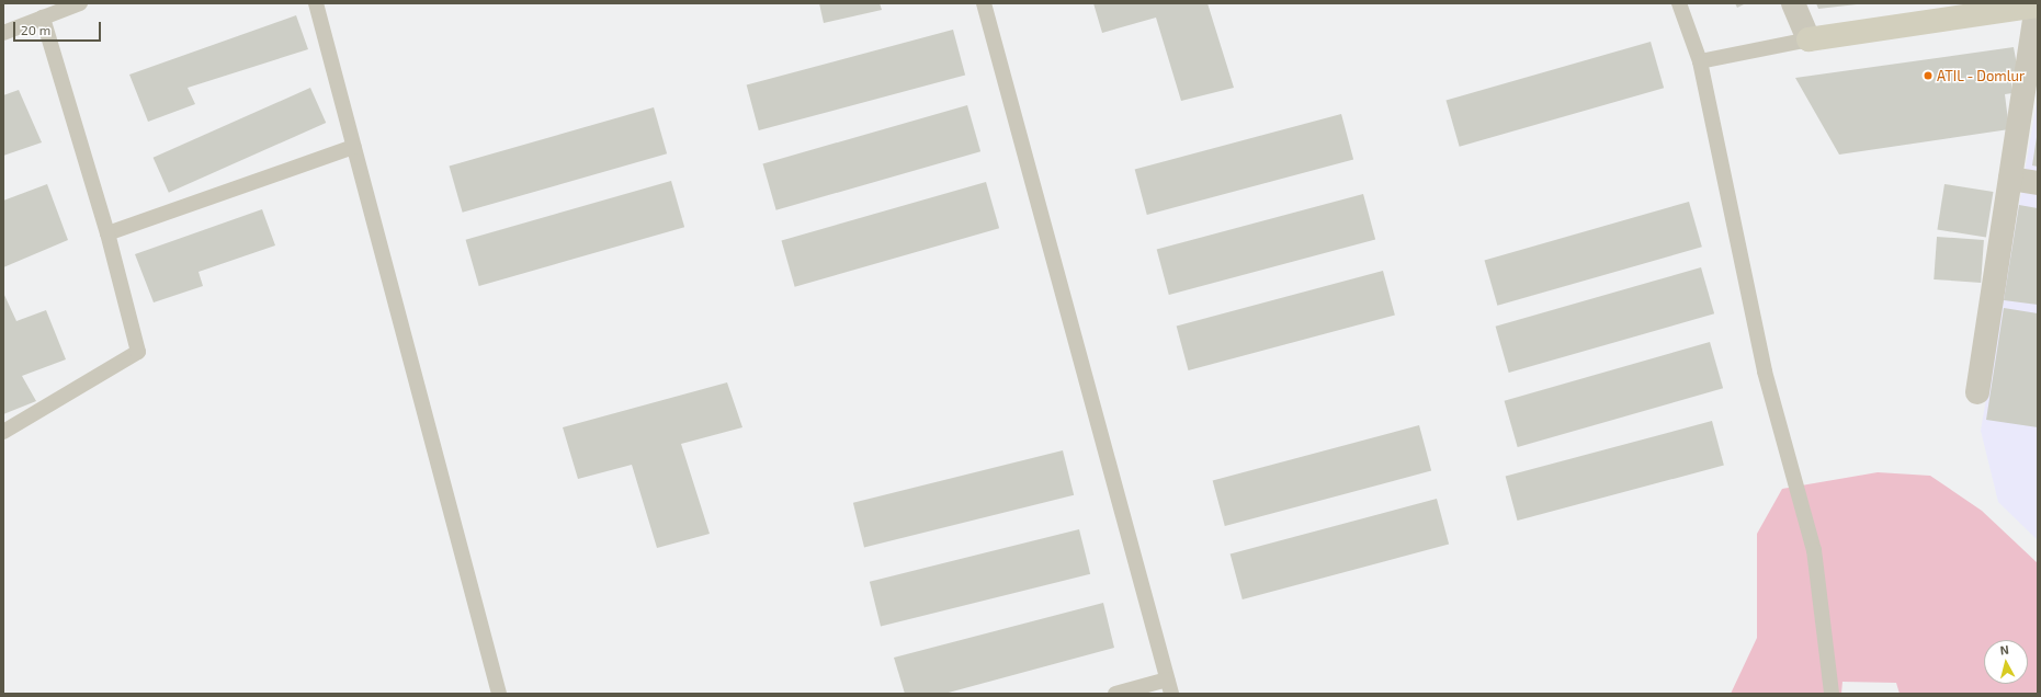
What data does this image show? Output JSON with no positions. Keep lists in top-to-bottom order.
{
  "places": ["ATIL - Domlur"],
  "scale_bar": "20 m",
  "north": "top"
}
